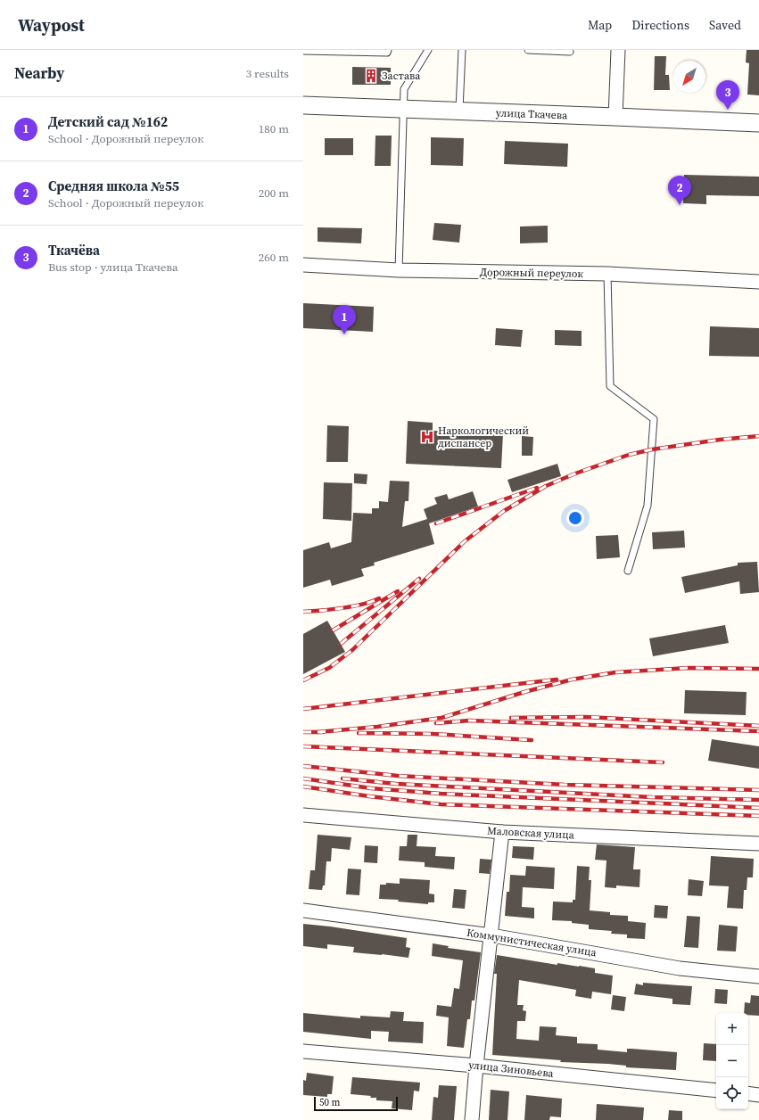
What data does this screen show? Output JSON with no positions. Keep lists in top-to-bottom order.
{
  "streets": {
    "street": [
      "улица Ткачева",
      "Дорожный переулок",
      "Маловская улица",
      "Коммунистическая улица",
      "улица Зиновьева"
    ]
  },
  "places": {
    "building": ["Застава"],
    "hospital": ["Наркологический диспансер"]
  },
  "scale_bar": "50 m",
  "north": "bottom left",
  "page": {
    "header": "Waypost",
    "nav": ["Map", "Directions", "Saved"],
    "heading": ["Nearby", "3 results"],
    "pins": ["3", "2", "1"],
    "list": [
      {
        "mark": "1",
        "name": "Детский сад №162",
        "note": "School · Дорожный переулок",
        "value": "180 m"
      },
      {
        "mark": "2",
        "name": "Средняя школа №55",
        "note": "School · Дорожный переулок",
        "value": "200 m"
      },
      {
        "mark": "3",
        "name": "Ткачёва",
        "note": "Bus stop · улица Ткачева",
        "value": "260 m"
      }
    ],
    "map_buttons": ["+", "−"],
    "scale": "50 m"
  }
}
